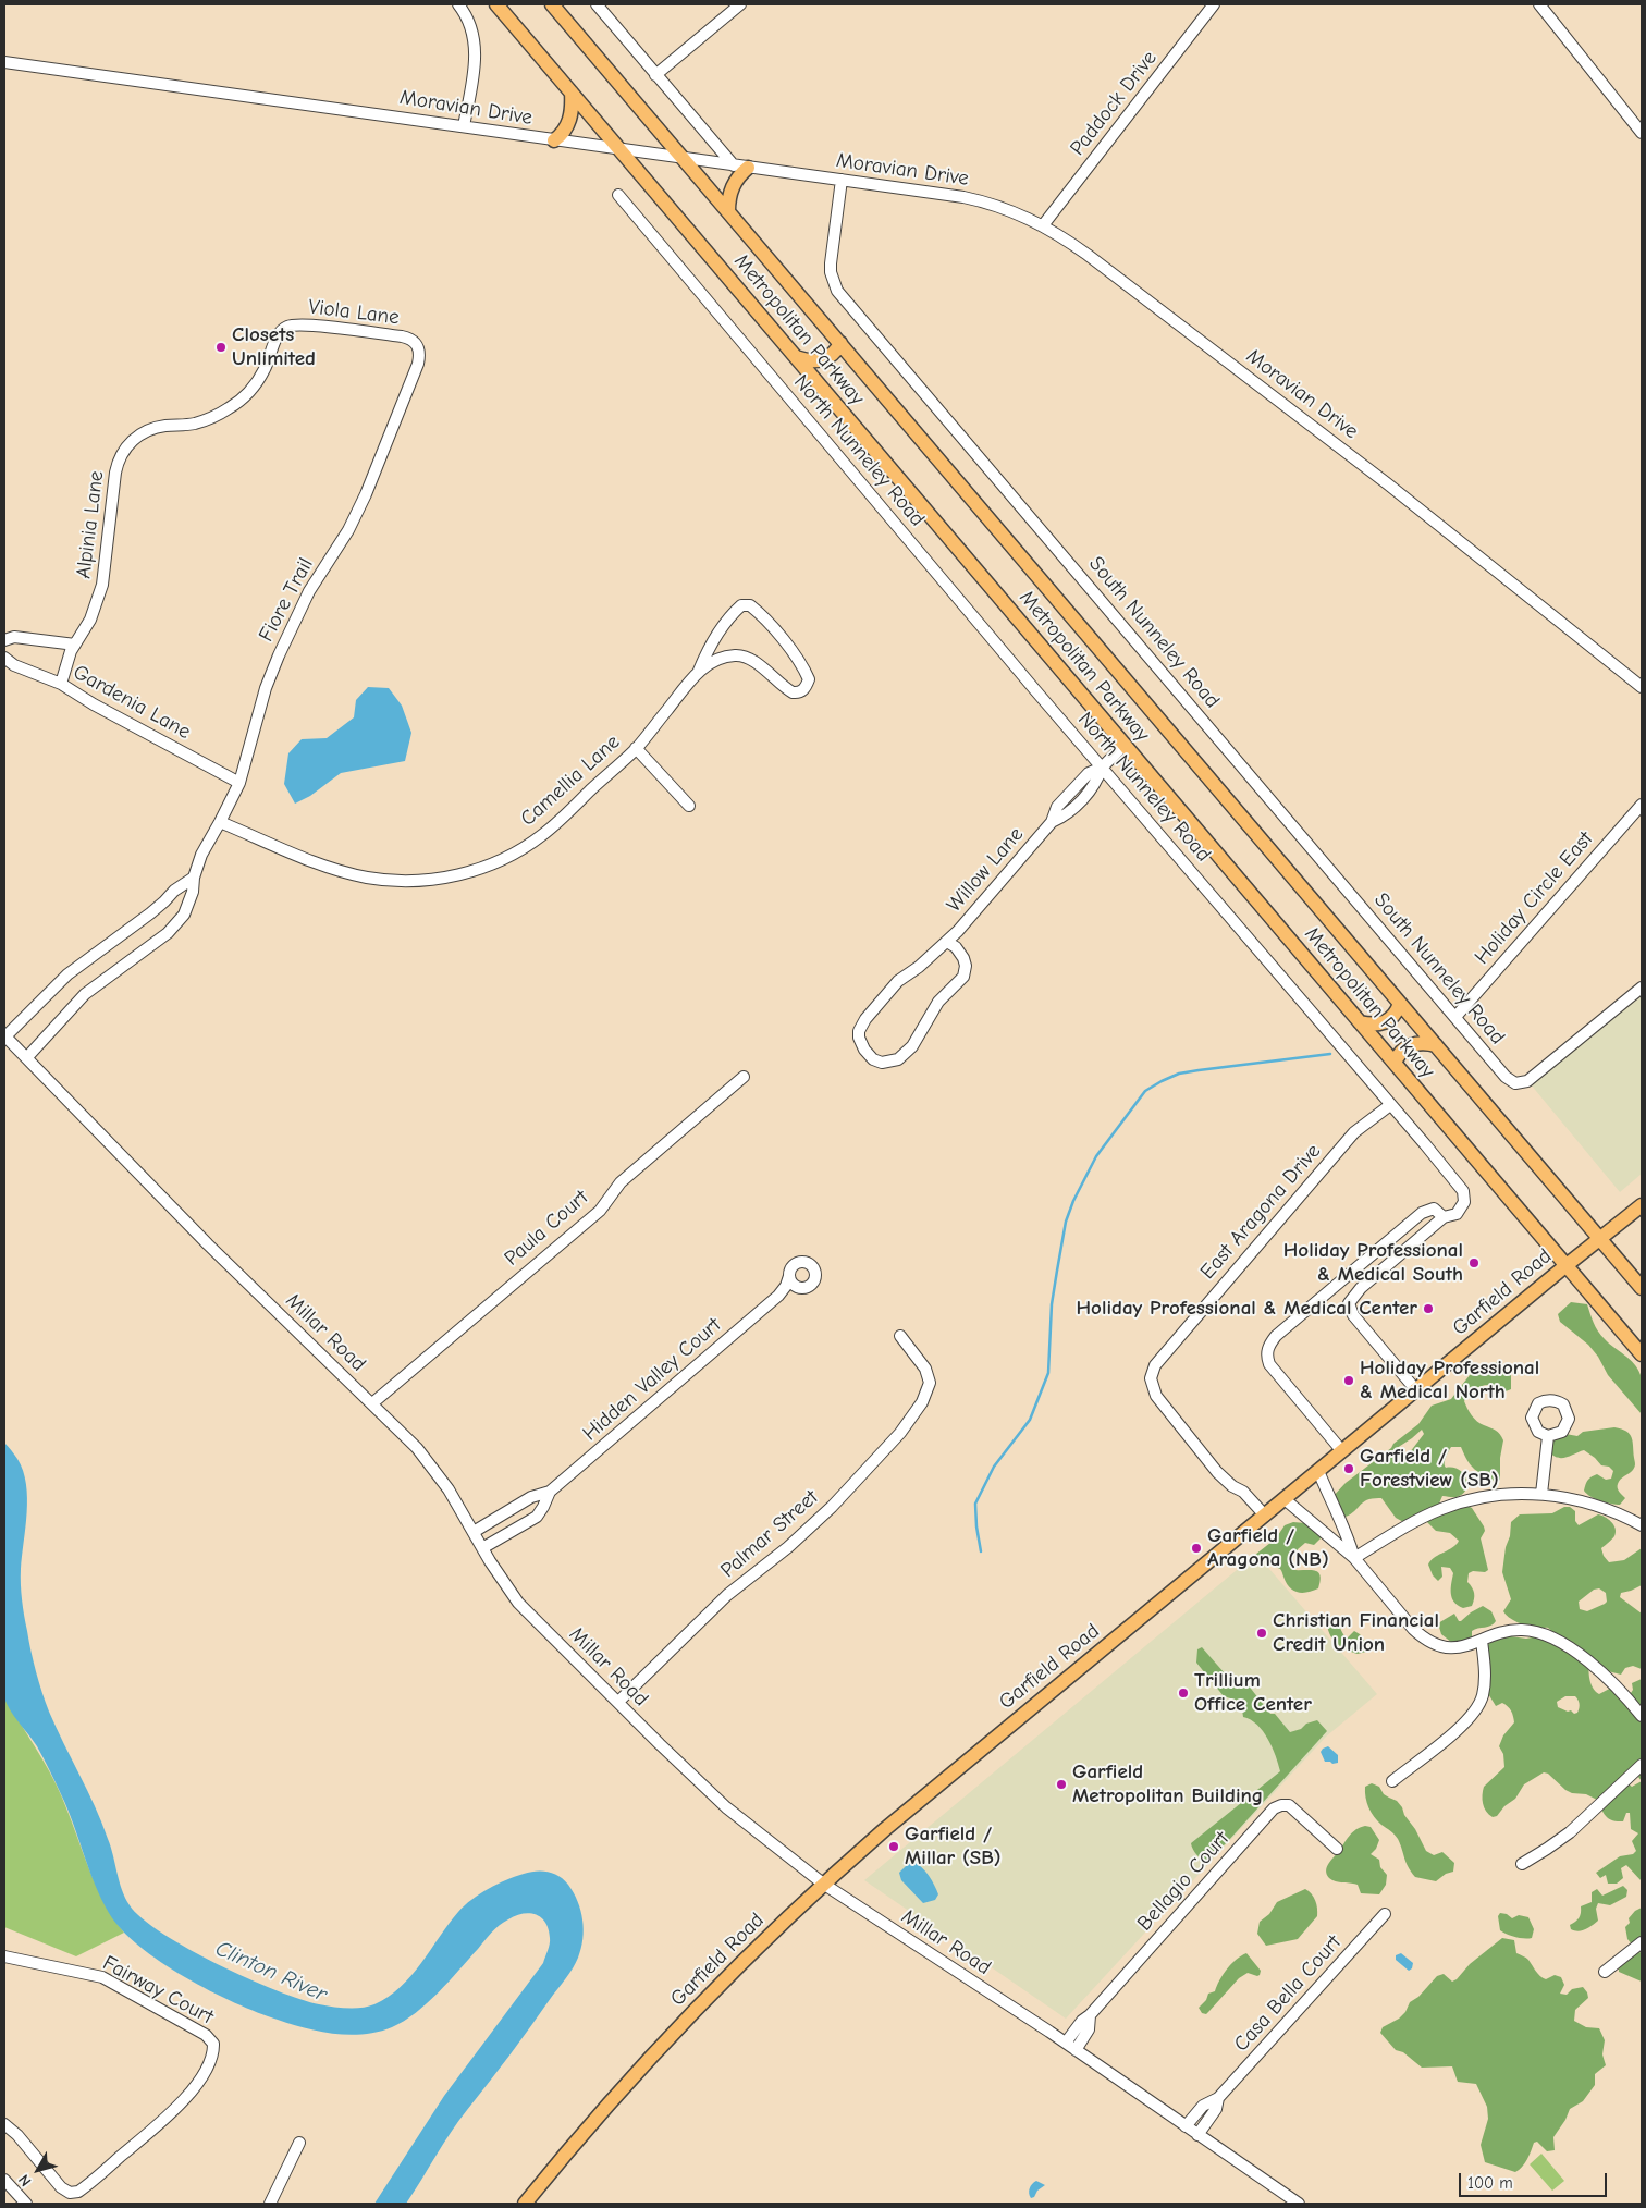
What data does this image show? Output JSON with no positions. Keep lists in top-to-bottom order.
{
  "streets": {
    "main road": ["Metropolitan Parkway", "Garfield Road"],
    "street": [
      "Paddock Drive",
      "Moravian Drive",
      "Viola Lane",
      "North Nunneley Road",
      "Alpinia Lane",
      "Fiore Trail",
      "South Nunneley Road",
      "Gardenia Lane",
      "Camellia Lane",
      "Willow Lane",
      "Holiday Circle East",
      "East Aragona Drive",
      "Paula Court",
      "Millar Road",
      "Hidden Valley Court",
      "Palmar Street",
      "Bellagio Court",
      "Fairway Court",
      "Casa Bella Court"
    ]
  },
  "crossings": [
    ["Paddock Drive", "Moravian Drive"],
    ["Moravian Drive", "Metropolitan Parkway"],
    ["Moravian Drive", "South Nunneley Road"],
    ["Viola Lane", "Alpinia Lane"],
    ["Viola Lane", "Fiore Trail"],
    ["Metropolitan Parkway", "Willow Lane"],
    ["Metropolitan Parkway", "Garfield Road"],
    ["North Nunneley Road", "Willow Lane"],
    ["North Nunneley Road", "East Aragona Drive"],
    ["North Nunneley Road", "Garfield Road"],
    ["Alpinia Lane", "Gardenia Lane"],
    ["Fiore Trail", "Gardenia Lane"],
    ["Fiore Trail", "Camellia Lane"],
    ["Fiore Trail", "Millar Road"],
    ["South Nunneley Road", "Holiday Circle East"],
    ["East Aragona Drive", "Garfield Road"],
    ["Paula Court", "Millar Road"],
    ["Garfield Road", "Millar Road"],
    ["Millar Road", "Hidden Valley Court"],
    ["Millar Road", "Palmar Street"],
    ["Millar Road", "Bellagio Court"],
    ["Millar Road", "Casa Bella Court"]
  ],
  "water": ["Clinton River"],
  "places": [
    "Closets Unlimited",
    "Holiday Professional & Medical South",
    "Holiday Professional & Medical Center",
    "Holiday Professional & Medical North",
    "Garfield / Forestview (SB)",
    "Garfield / Aragona (NB)",
    "Christian Financial Credit Union",
    "Trillium Office Center",
    "Garfield Metropolitan Building",
    "Garfield / Millar (SB)"
  ],
  "scale_bar": "100 m",
  "north": "bottom left"
}
